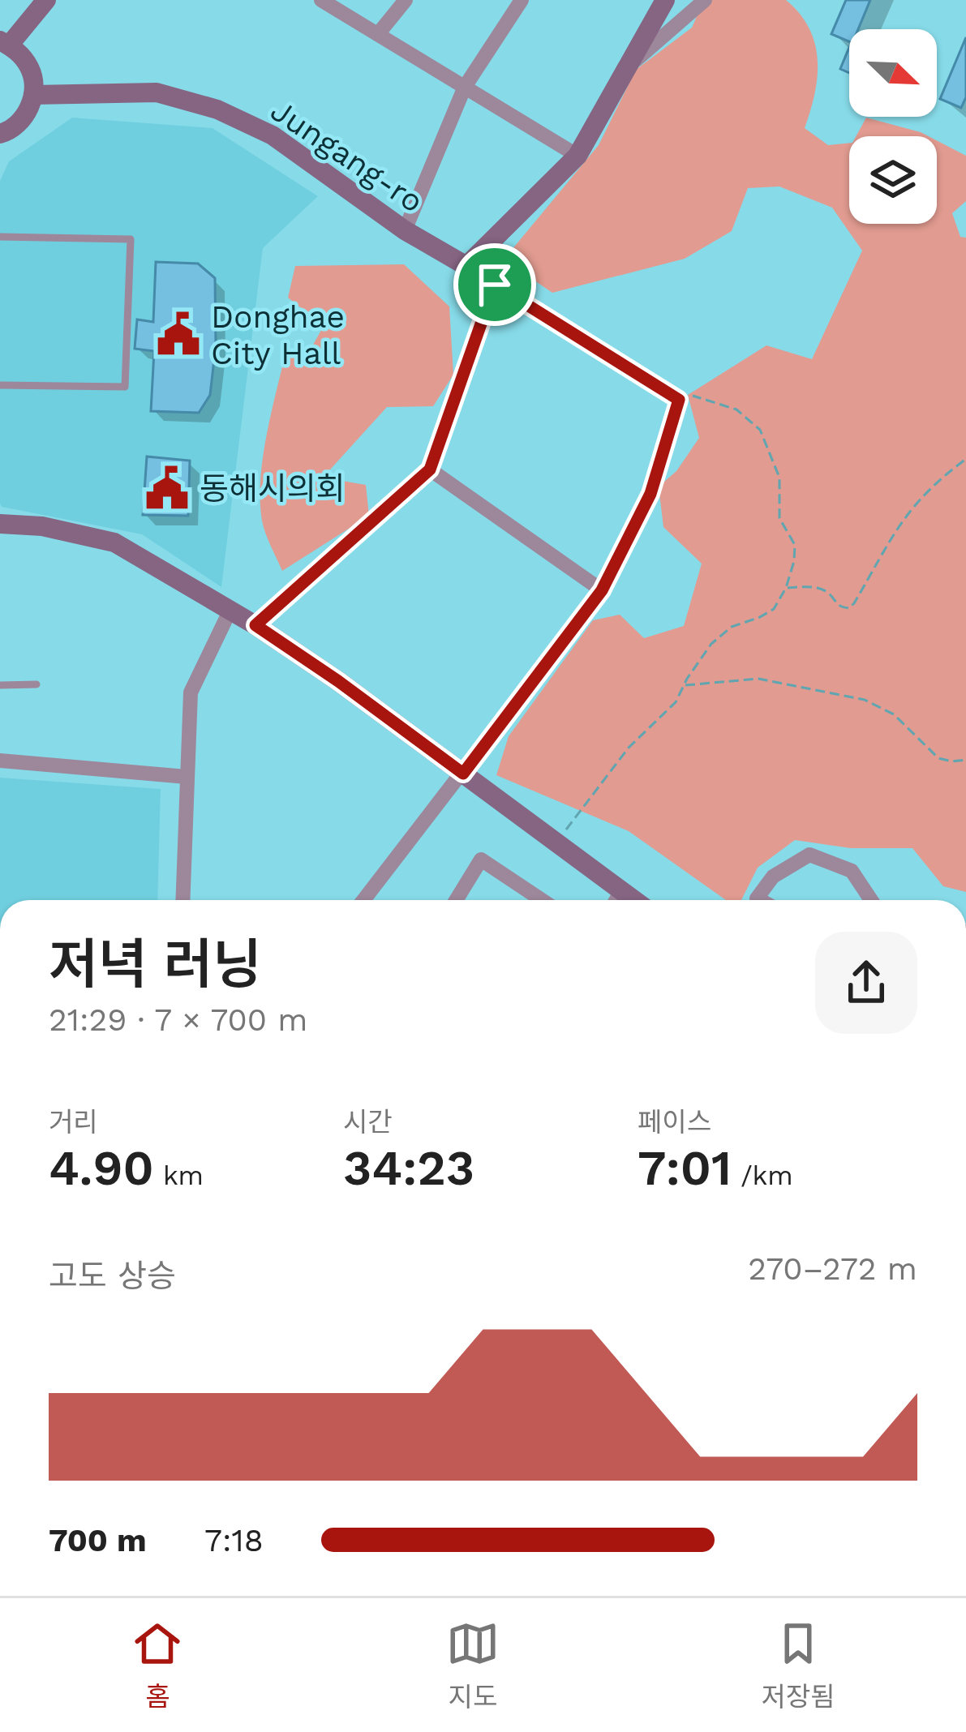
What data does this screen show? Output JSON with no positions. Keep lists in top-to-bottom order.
{
  "streets": {
    "street": ["Jungang-ro"]
  },
  "places": {
    "public building": ["Donghae City Hall", "동해시의회"]
  },
  "north": "bottom right",
  "page": {
    "heading": ["저녁 러닝", "21:29 · 7 × 700 m"],
    "stats": [
      ["거리", "4.90 km"],
      ["시간", "34:23"],
      ["페이스", "7:01 /km"]
    ],
    "chart": ["고도 상승", "270–272 m"],
    "list": [
      {
        "name": "700 m",
        "note": "7:18"
      }
    ],
    "tabs": ["홈", "지도", "저장됨"]
  }
}
